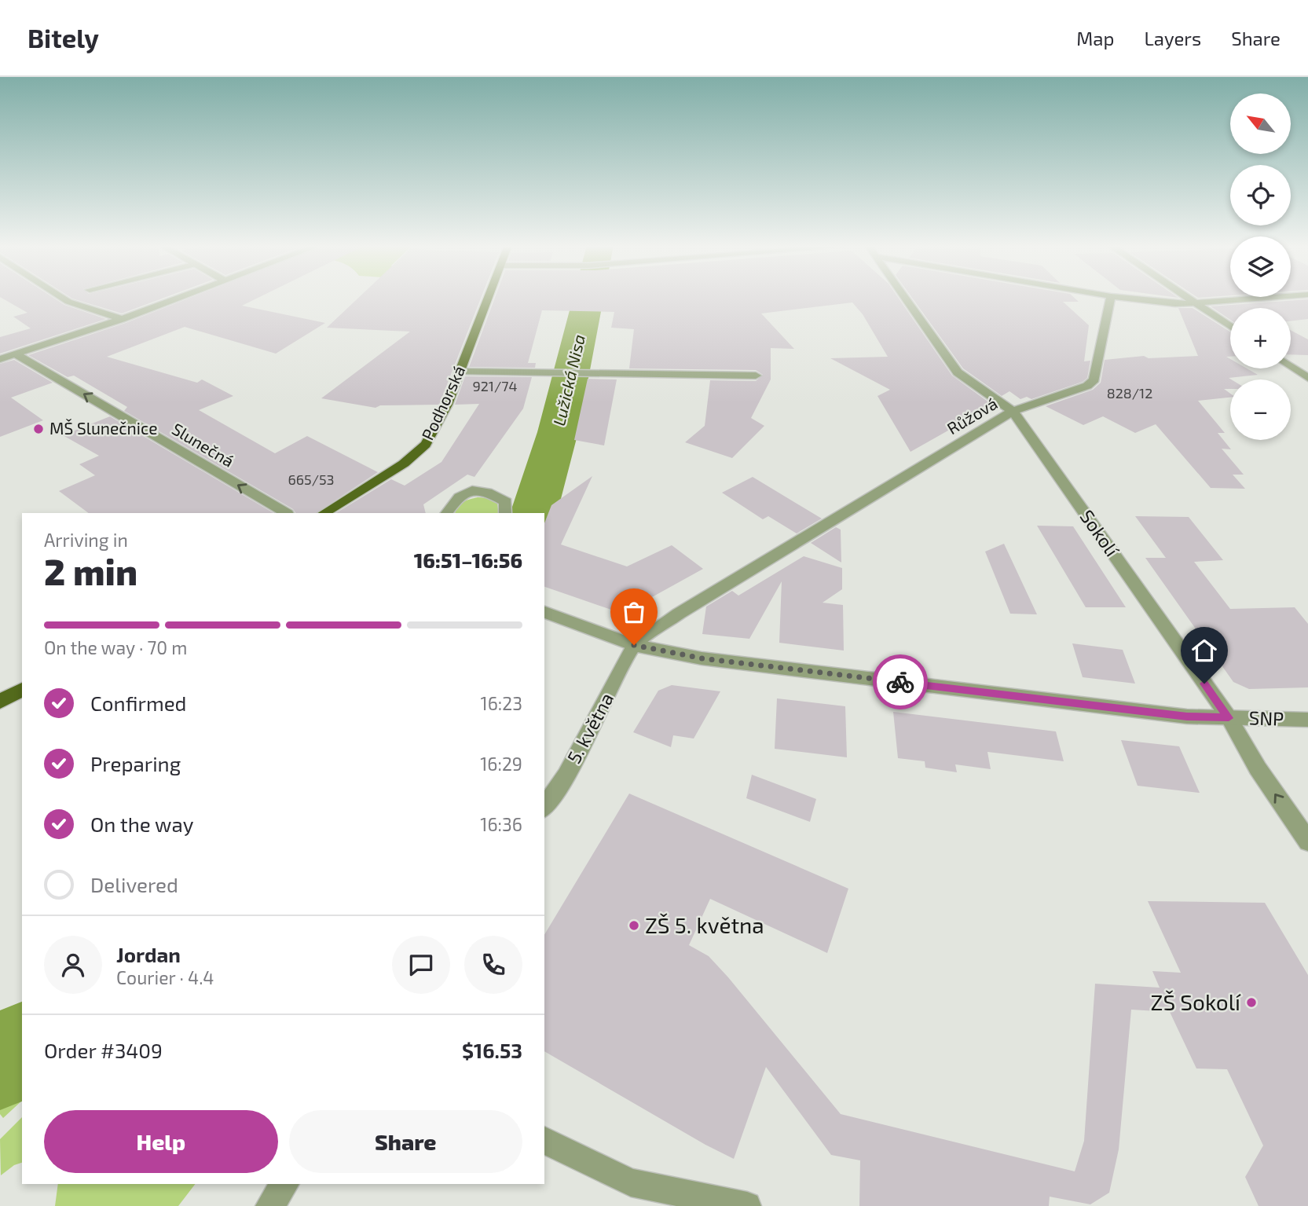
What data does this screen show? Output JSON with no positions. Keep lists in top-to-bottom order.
{
  "streets": {
    "main road": ["Podhorská"],
    "street": [
      "Růžová",
      "Slunečná",
      "Sokolí",
      "SNP",
      "5. května"
    ]
  },
  "crossings": [
    ["Růžová", "Sokolí"],
    ["Růžová", "SNP"],
    ["Růžová", "5. května"],
    ["Sokolí", "SNP"],
    ["SNP", "5. května"]
  ],
  "one_way": ["Slunečná"],
  "water": ["Lužická Nisa"],
  "places": ["MŠ Slunečnice", "ZŠ 5. května", "ZŠ Sokolí"],
  "house_numbers": ["921/74", "828/12", "665/53"],
  "north": "top left",
  "page": {
    "header": "Bitely",
    "nav": ["Map", "Layers", "Share"],
    "map_buttons": ["+", "−"],
    "heading": ["2 min", "Arriving in", "16:51–16:56"],
    "panel": [
      "Jordan",
      "Courier · 4.4",
      "Order #3409",
      "$16.53"
    ],
    "bar": "On the way · 70 m",
    "list": [
      ["Confirmed", "16:23"],
      ["Preparing", "16:29"],
      ["On the way", "16:36"],
      "Delivered"
    ],
    "buttons": ["Help", "Share"]
  }
}
